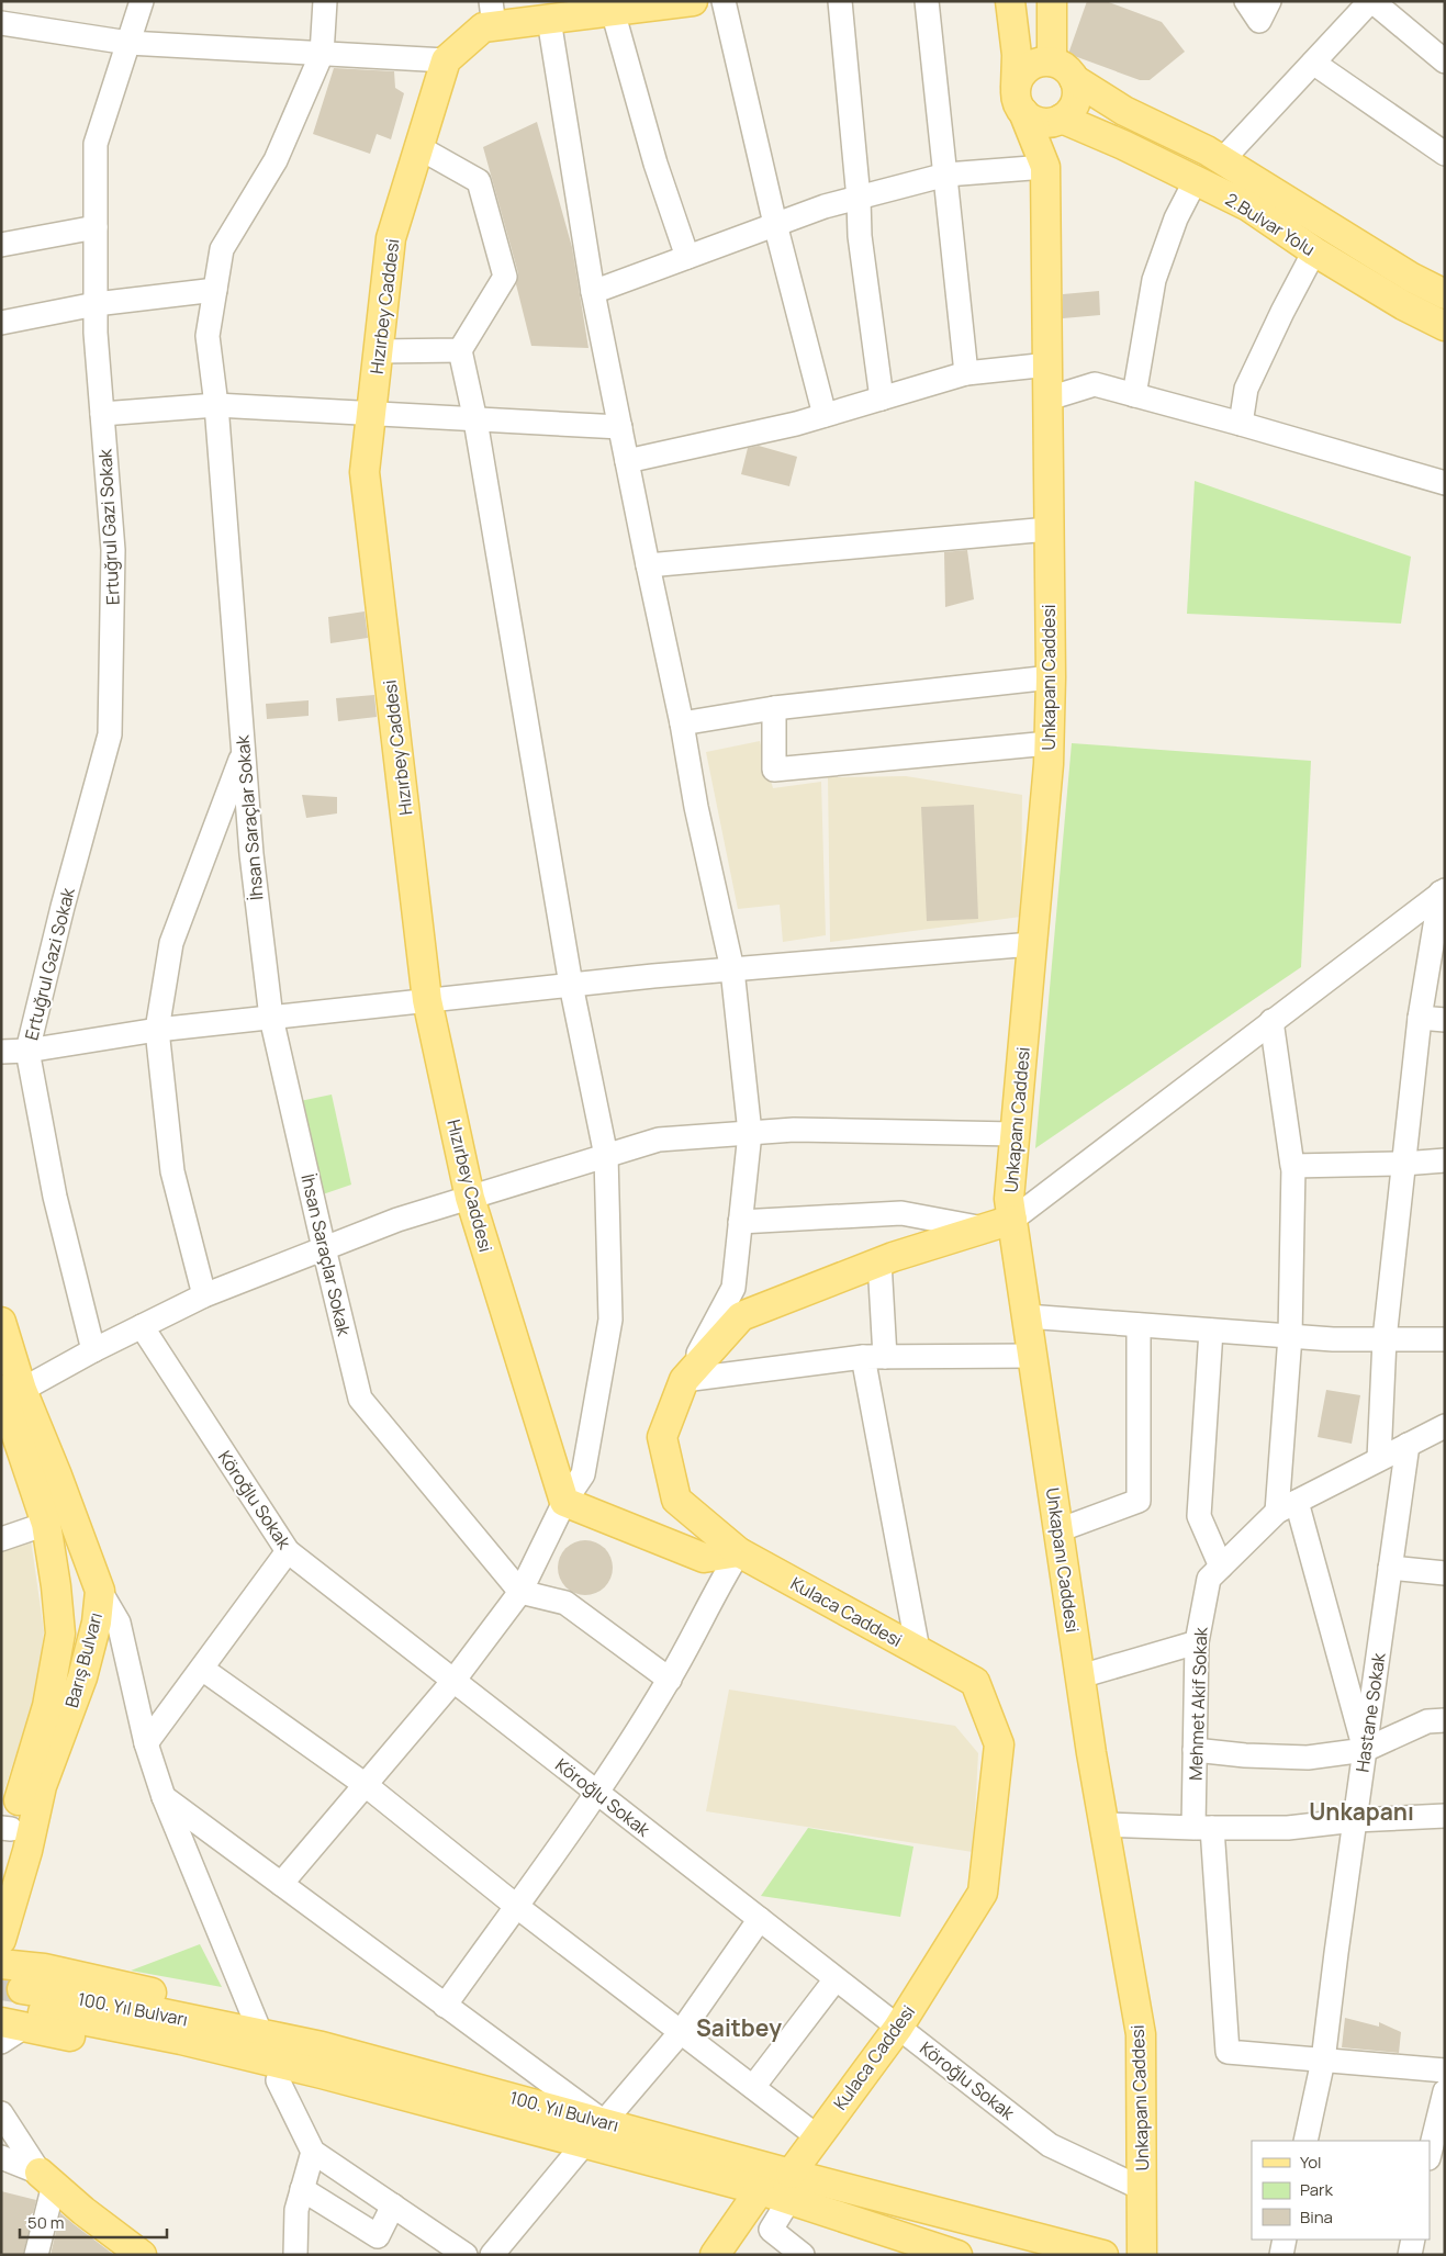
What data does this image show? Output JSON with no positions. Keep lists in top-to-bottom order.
{
  "streets": {
    "main road": [
      "2.Bulvar Yolu",
      "Hızırbey Caddesi",
      "Unkapanı Caddesi",
      "Kulaca Caddesi",
      "Barış Bulvarı",
      "100. Yıl Bulvarı"
    ],
    "street": [
      "Ertuğrul Gazi Sokak",
      "İhsan Saraçlar Sokak",
      "Köroğlu Sokak",
      "Mehmet Akif Sokak",
      "Hastane Sokak"
    ]
  },
  "crossings": [
    ["2.Bulvar Yolu", "Unkapanı Caddesi"],
    ["Unkapanı Caddesi", "Köroğlu Sokak"],
    ["Unkapanı Caddesi", "Kulaca Caddesi"],
    ["Köroğlu Sokak", "Kulaca Caddesi"],
    ["Kulaca Caddesi", "100. Yıl Bulvarı"],
    ["Mehmet Akif Sokak", "Hastane Sokak"]
  ],
  "districts": ["Unkapanı", "Saitbey"],
  "legend": ["Yol", "Park", "Bina"],
  "scale_bar": "50 m"
}
